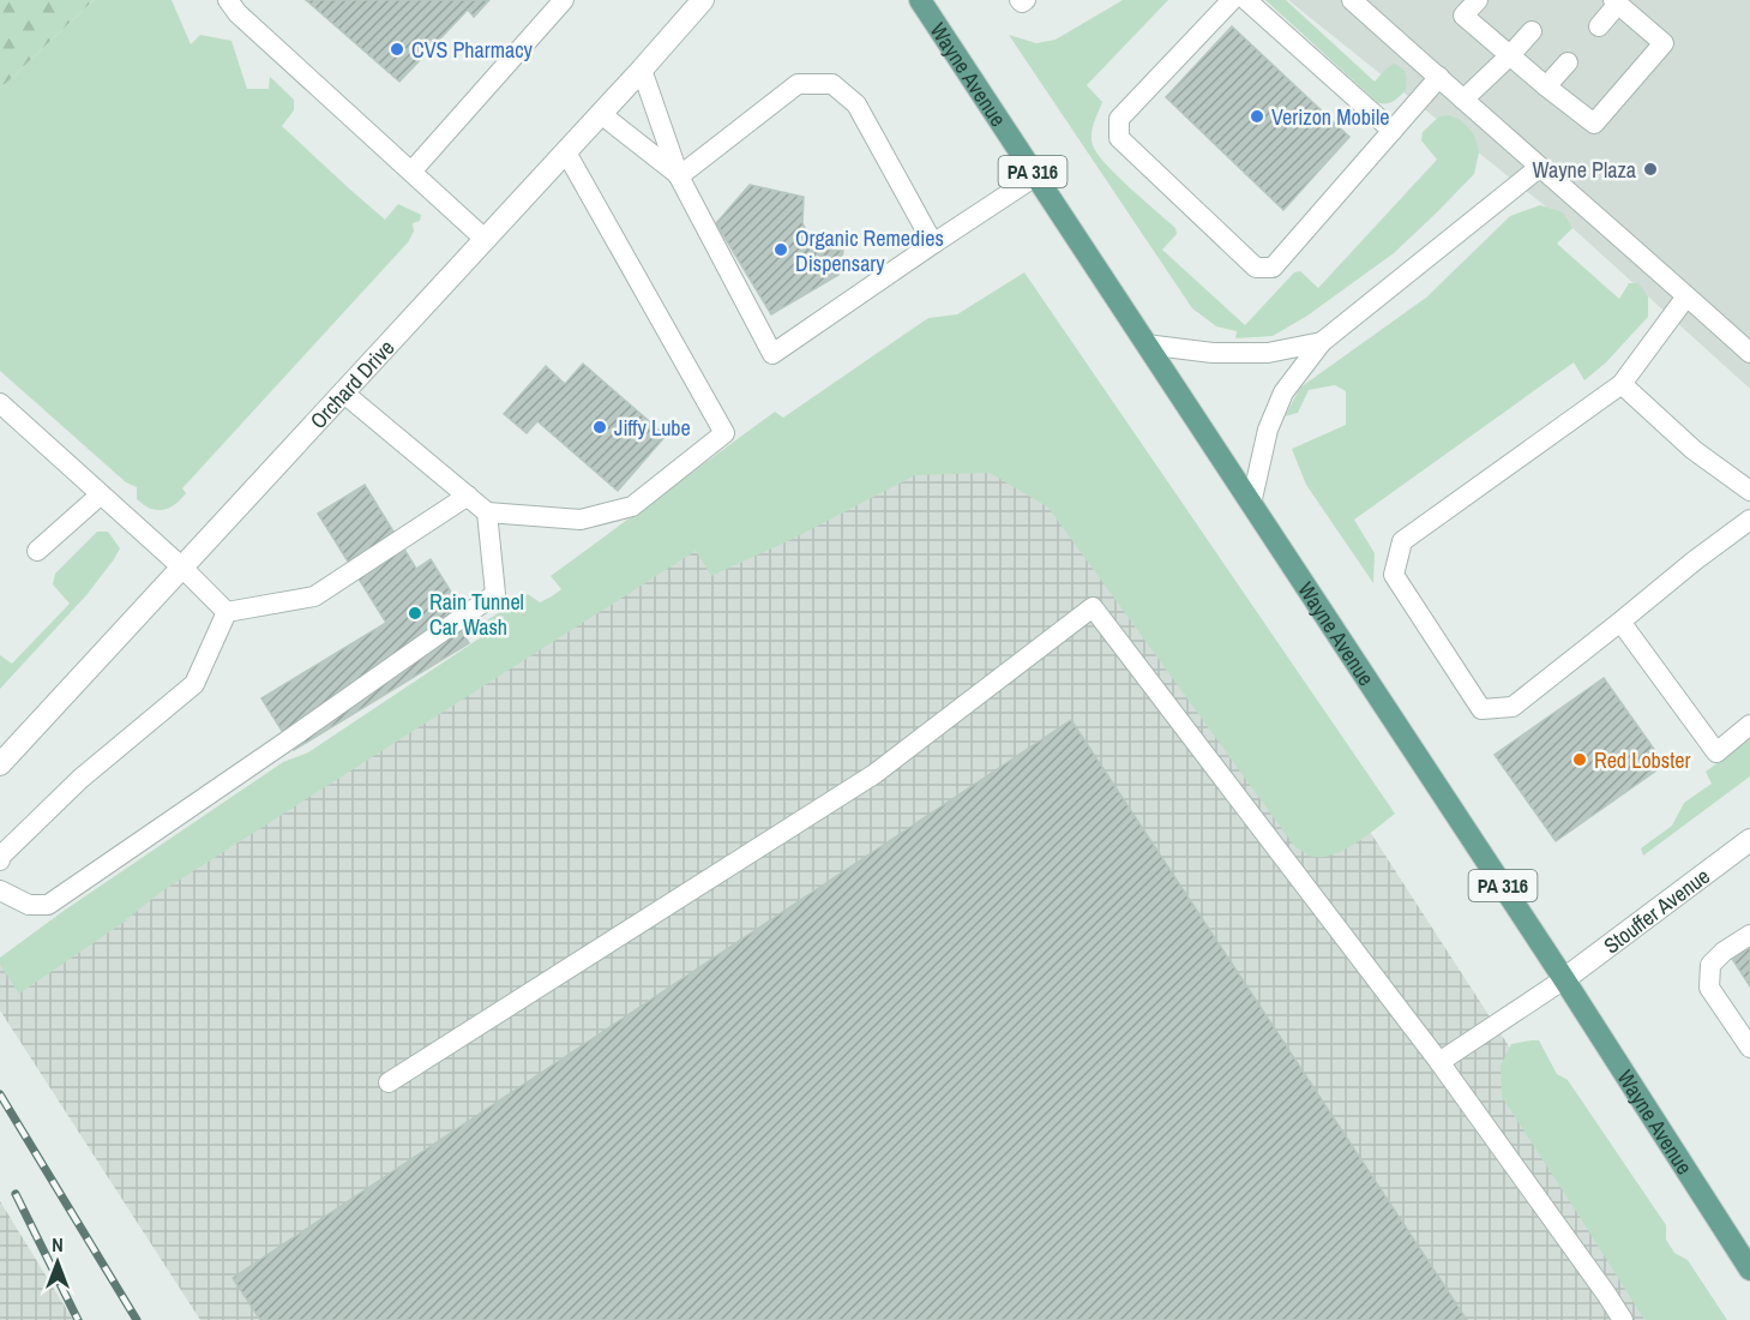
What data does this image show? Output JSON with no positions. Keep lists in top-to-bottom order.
{
  "streets": {
    "main road": ["Wayne Avenue", "PA 316"],
    "street": ["Orchard Drive", "Stouffer Avenue"]
  },
  "crossings": [
    ["Wayne Avenue", "Stouffer Avenue"]
  ],
  "places": [
    "CVS Pharmacy",
    "Verizon Mobile",
    "Wayne Plaza",
    "Organic Remedies Dispensary",
    "Jiffy Lube",
    "Rain Tunnel Car Wash",
    "Red Lobster"
  ],
  "north": "top"
}
